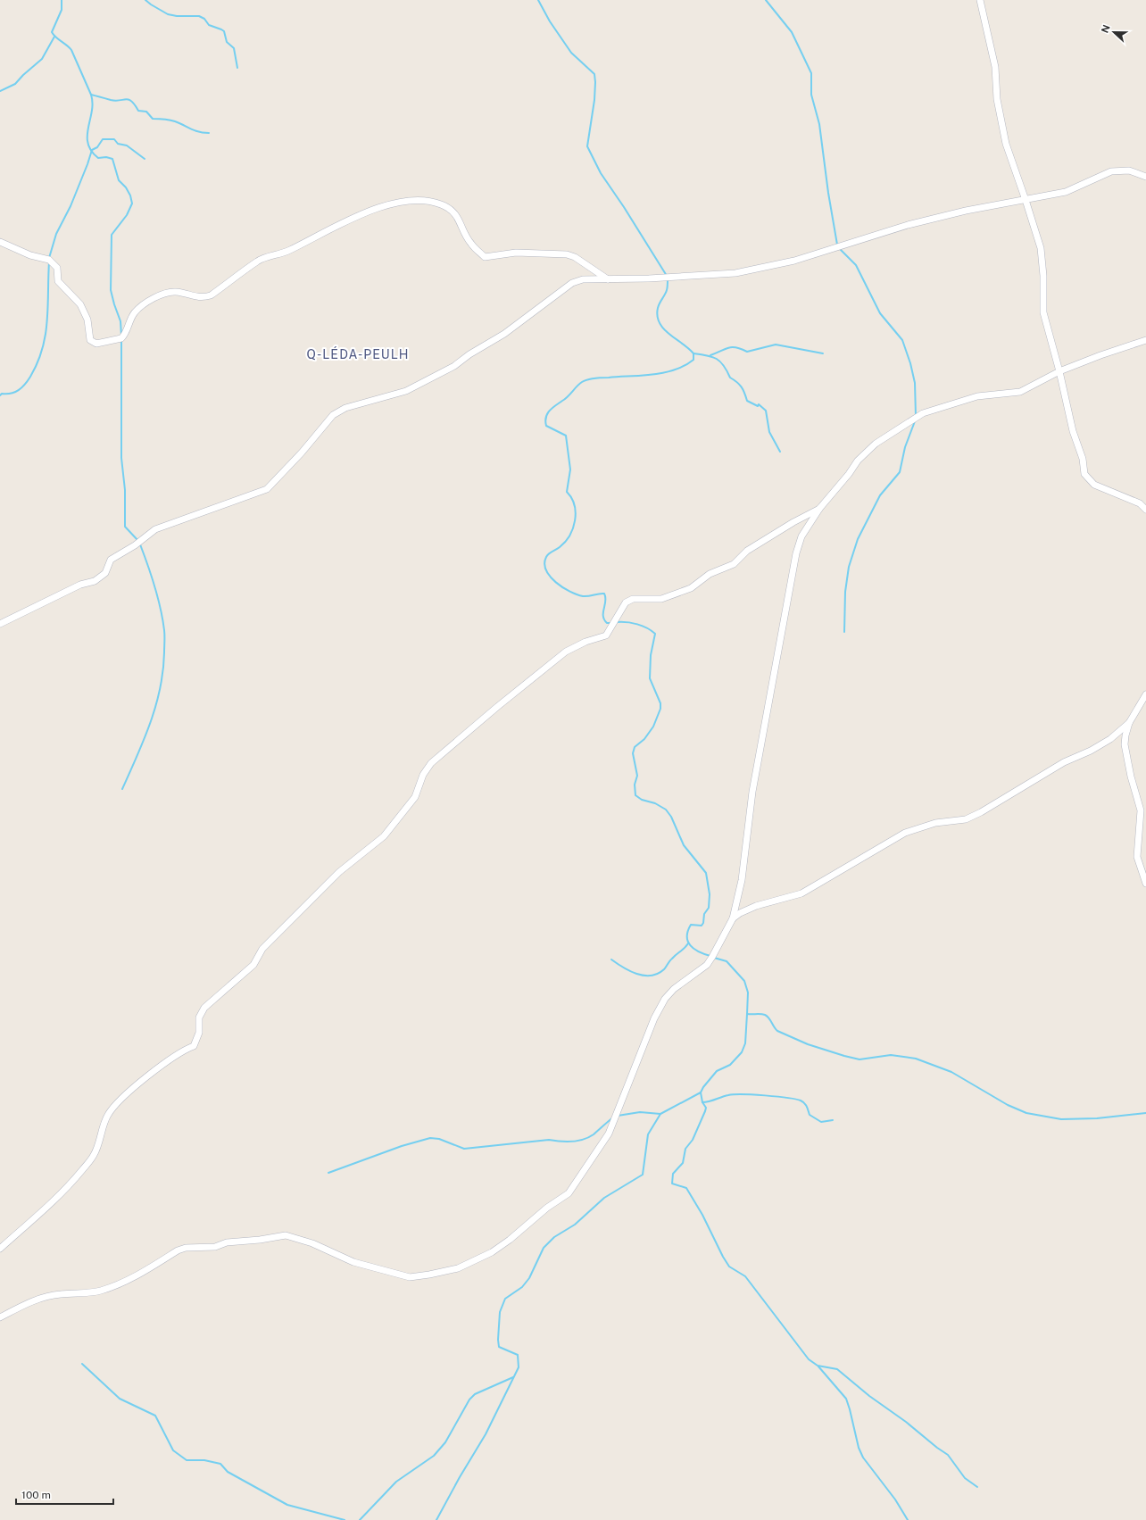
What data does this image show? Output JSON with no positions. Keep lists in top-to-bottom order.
{
  "districts": ["Q-LÉDA-PEULH"],
  "scale_bar": "100 m",
  "north": "left"
}
